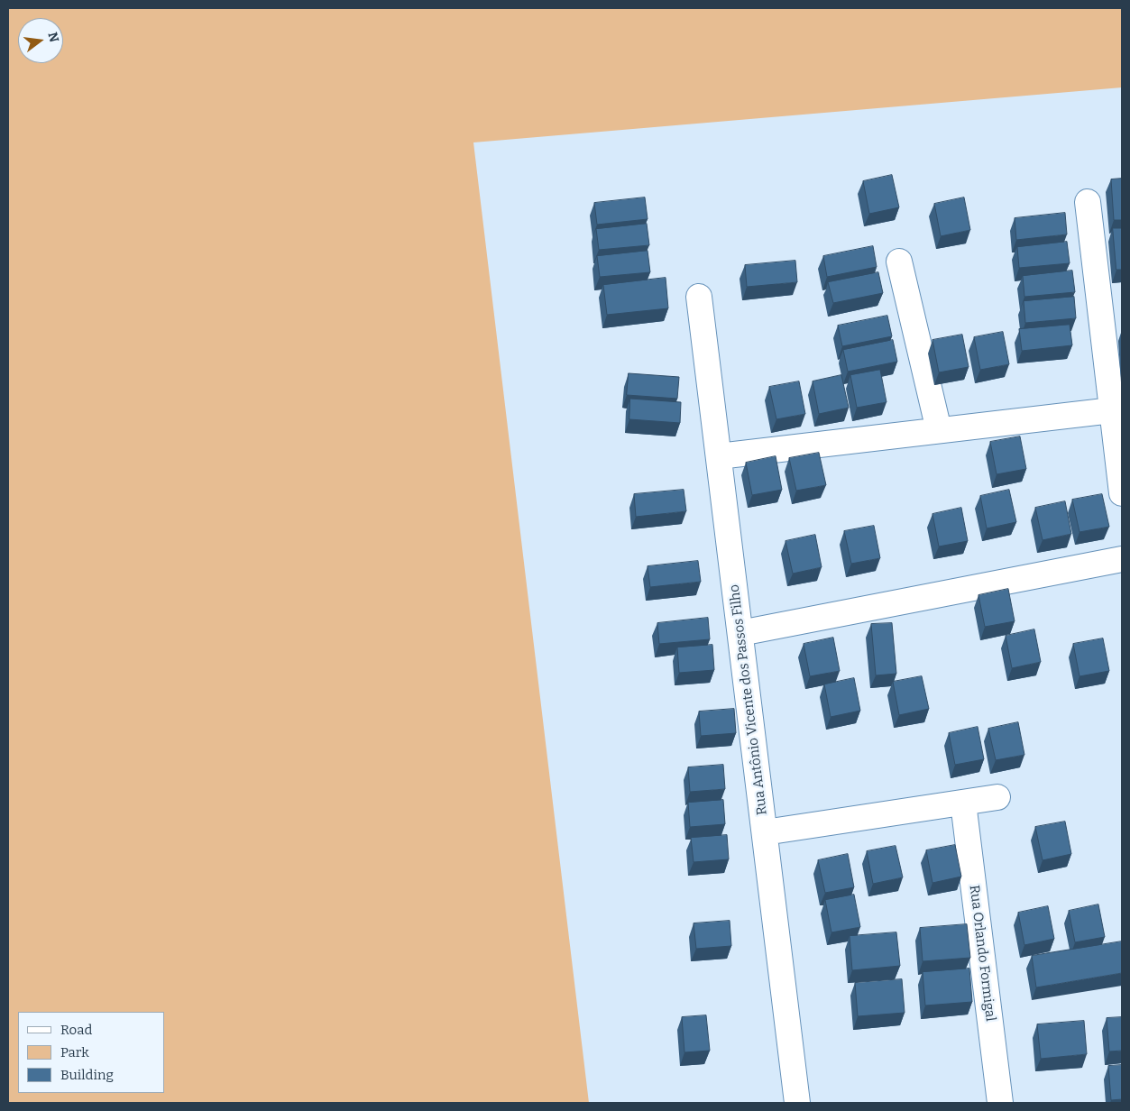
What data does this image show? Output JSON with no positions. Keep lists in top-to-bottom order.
{
  "streets": {
    "street": ["Rua Antônio Vicente dos Passos Filho", "Rua Orlando Formigal"]
  },
  "legend": ["Road", "Park", "Building"],
  "north": "right"
}
